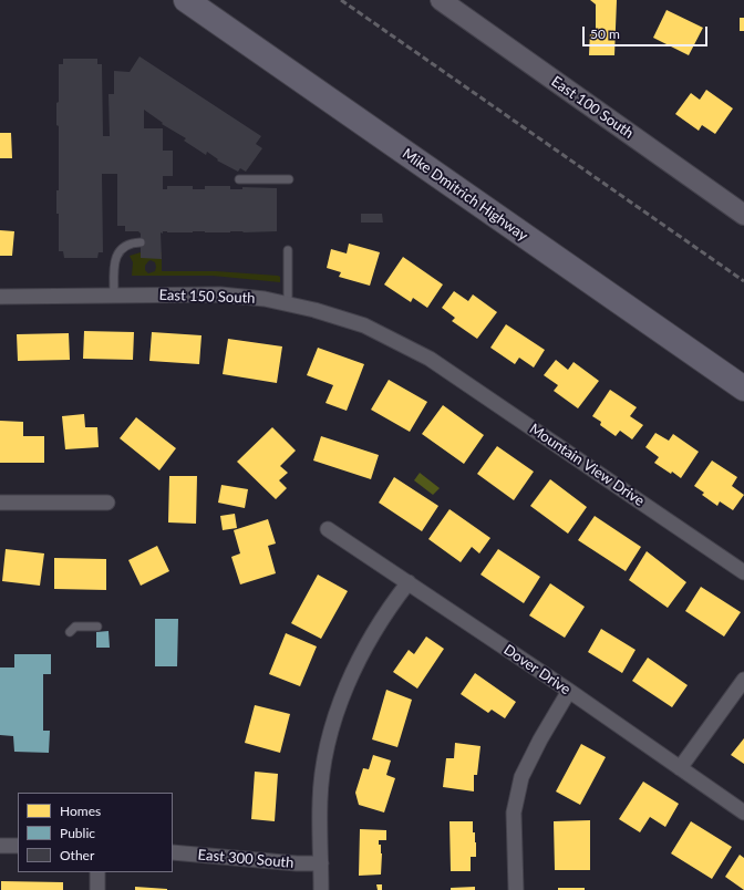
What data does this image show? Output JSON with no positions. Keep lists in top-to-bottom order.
{
  "streets": {
    "highway": ["Mike Dmitrich Highway"],
    "street": [
      "East 100 South",
      "East 150 South",
      "Mountain View Drive",
      "Dover Drive",
      "East 300 South"
    ]
  },
  "crossings": [
    ["East 150 South", "Mountain View Drive"]
  ],
  "legend": ["Homes", "Public", "Other"],
  "scale_bar": "50 m"
}
